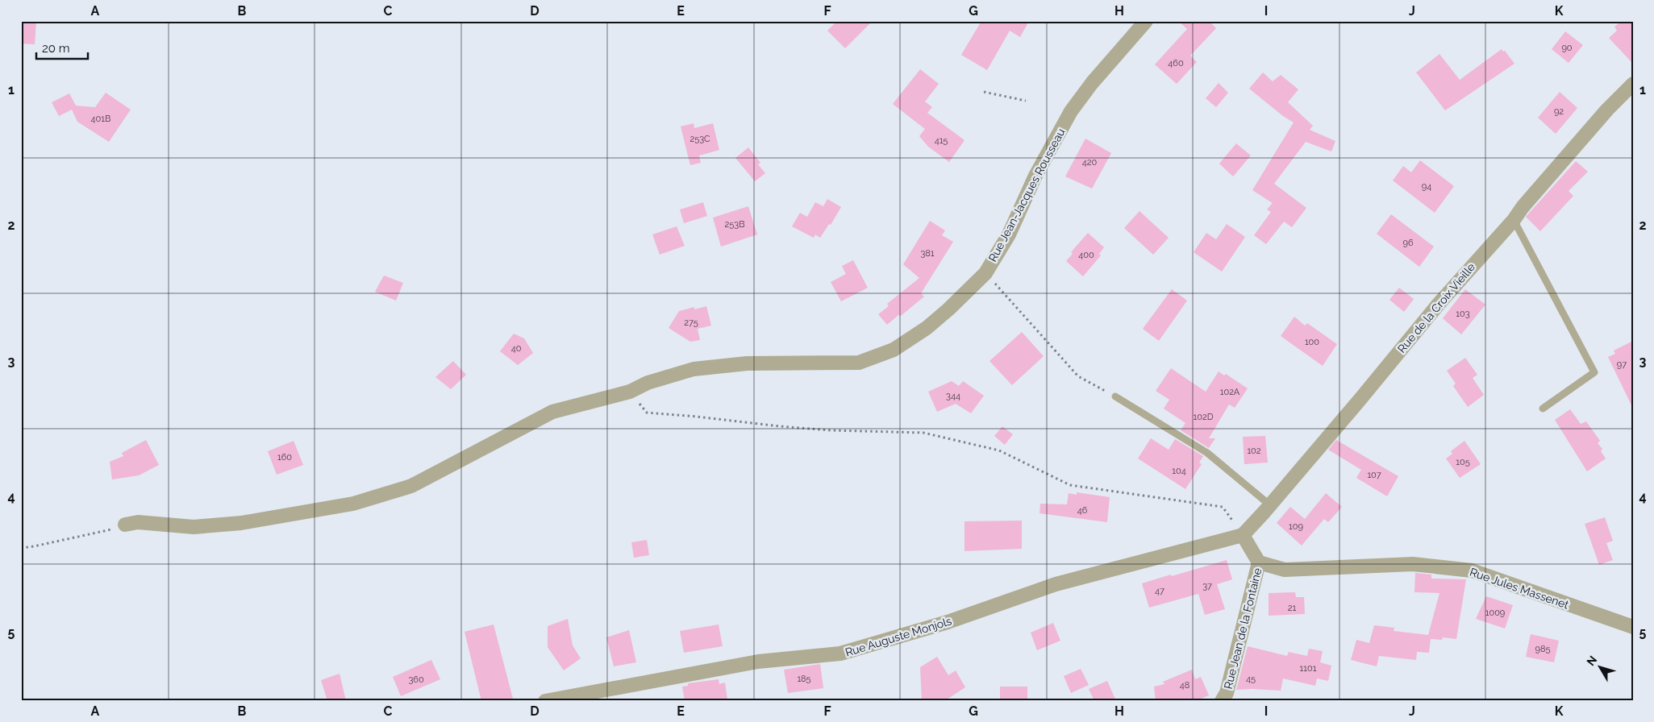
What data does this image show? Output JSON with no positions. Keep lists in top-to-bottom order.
{
  "streets": {
    "street": [
      "Rue Jean-Jacques Rousseau",
      "Rue de la Croix Vieille",
      "Rue Jules Massenet",
      "Rue Jean de la Fontaine",
      "Rue Auguste Monjols"
    ]
  },
  "crossings": [
    ["Rue de la Croix Vieille", "Rue Jean de la Fontaine"],
    ["Rue de la Croix Vieille", "Rue Auguste Monjols"],
    ["Rue Jules Massenet", "Rue Jean de la Fontaine"],
    ["Rue Jean de la Fontaine", "Rue Auguste Monjols"]
  ],
  "house_numbers": [
    "90",
    "460",
    "92",
    "401B",
    "253C",
    "415",
    "420",
    "94",
    "253B",
    "96",
    "381",
    "400",
    "103",
    "275",
    "100",
    "40",
    "97",
    "102A",
    "344",
    "102D",
    "102",
    "160",
    "105",
    "104",
    "107",
    "46",
    "109",
    "37",
    "47",
    "21",
    "1009",
    "985",
    "1101",
    "185",
    "45",
    "360",
    "48"
  ],
  "scale_bar": "20 m",
  "north": "top left",
  "grid": {
    "columns": [
      "A",
      "B",
      "C",
      "D",
      "E",
      "F",
      "G",
      "H",
      "I",
      "J",
      "K"
    ],
    "rows": [
      "1",
      "2",
      "3",
      "4",
      "5"
    ]
  }
}
